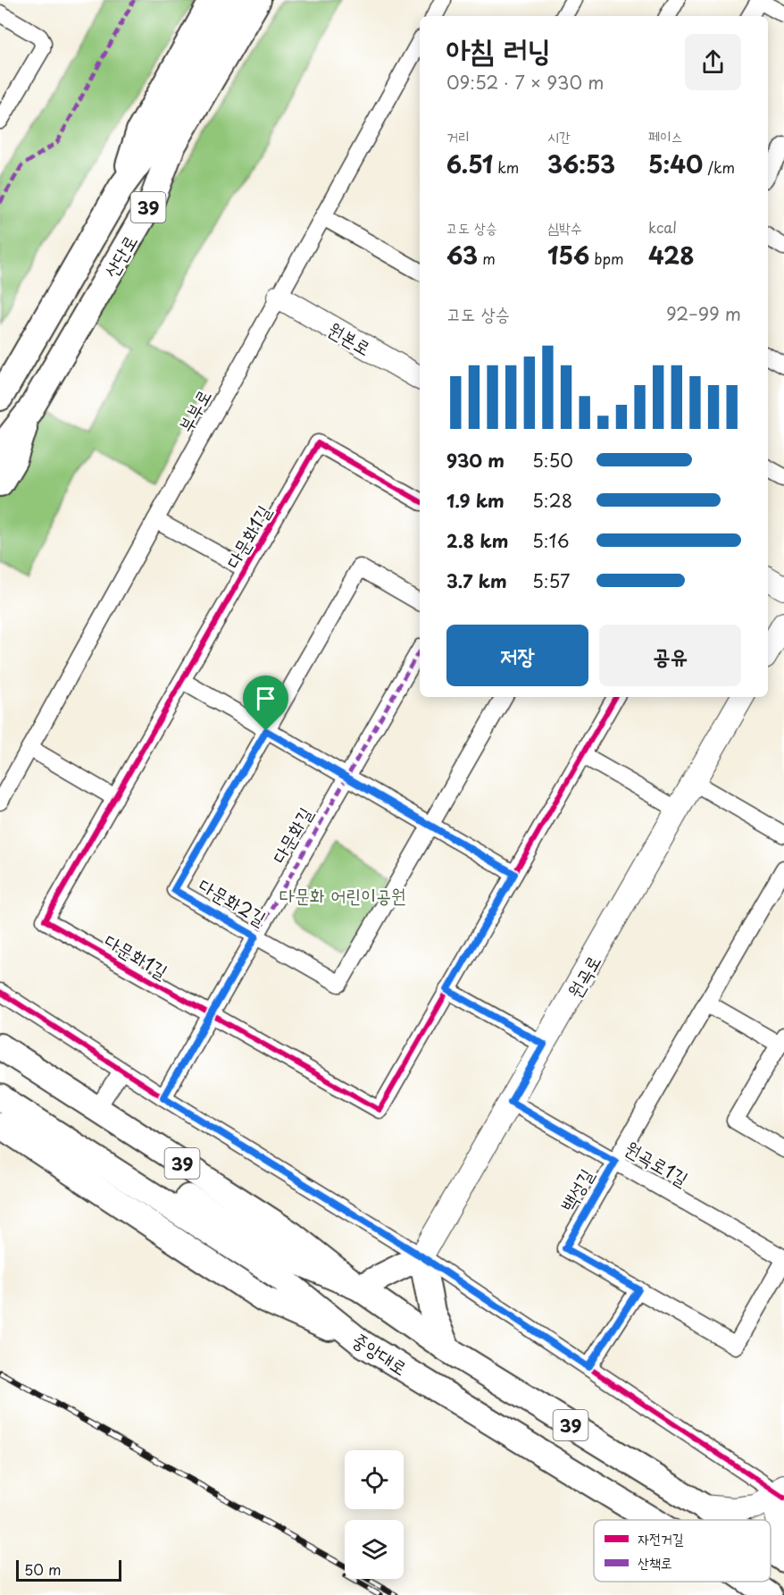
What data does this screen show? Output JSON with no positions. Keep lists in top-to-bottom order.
{
  "streets": {
    "main road": ["39", "산단로", "중앙대로"],
    "street": [
      "원본로",
      "부부로",
      "다문화1길",
      "다문화길",
      "다문화2길",
      "원곡로",
      "원곡로1길",
      "백성길"
    ]
  },
  "crossings": [
    ["39", "산단로"],
    ["39", "중앙대로"],
    ["원본로", "부부로"],
    ["다문화1길", "다문화길"],
    ["다문화길", "다문화2길"],
    ["원곡로", "원곡로1길"],
    ["원곡로1길", "백성길"]
  ],
  "parks": ["다문화 어린이공원"],
  "legend": ["자전거길", "산책로"],
  "scale_bar": "50 m",
  "page": {
    "heading": ["아침 러닝", "09:52 · 7 × 930 m"],
    "stats": [
      ["거리", "6.51 km"],
      ["시간", "36:53"],
      ["페이스", "5:40 /km"],
      ["고도 상승", "63 m"],
      ["심박수", "156 bpm"],
      ["kcal", "428"]
    ],
    "chart": ["고도 상승", "92–99 m"],
    "list": [
      {
        "name": "930 m",
        "note": "5:50"
      },
      {
        "name": "1.9 km",
        "note": "5:28"
      },
      {
        "name": "2.8 km",
        "note": "5:16"
      },
      {
        "name": "3.7 km",
        "note": "5:57"
      }
    ],
    "buttons": ["저장", "공유"],
    "scale": "50 m"
  }
}
